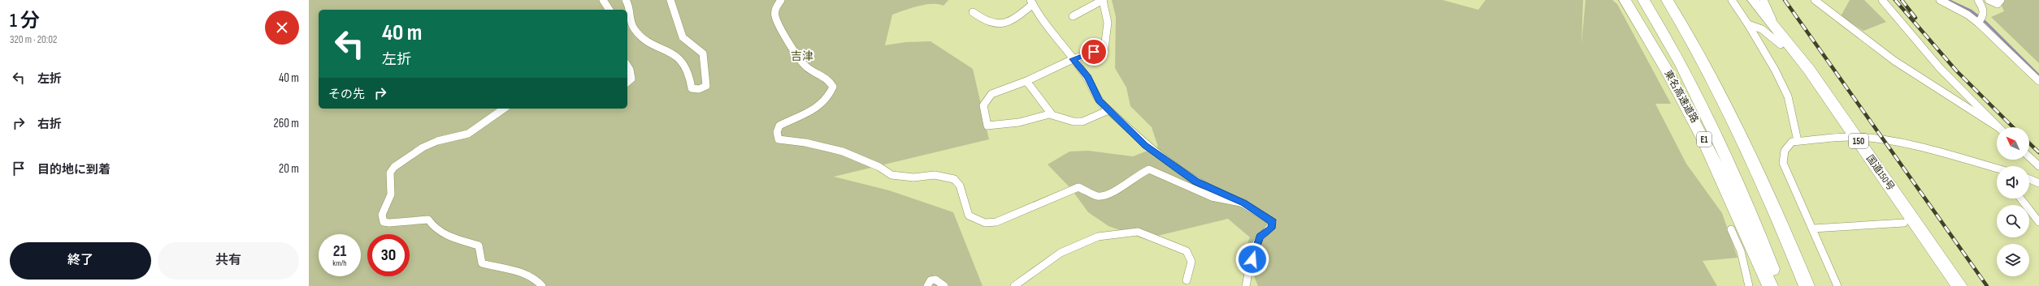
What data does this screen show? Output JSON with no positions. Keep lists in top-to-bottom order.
{
  "streets": {
    "highway": [
      "東名高速道路",
      "E1",
      "150",
      "国道150号"
    ]
  },
  "districts": ["吉津"],
  "north": "top left",
  "page": {
    "heading": ["1 分", "320 m · 20:02"],
    "turn": ["40 m", "左折"],
    "list": [
      {
        "name": "左折",
        "value": "40 m"
      },
      {
        "name": "右折",
        "value": "260 m"
      },
      {
        "name": "目的地に到着",
        "value": "20 m"
      }
    ],
    "then": "その先",
    "speed": "21 km/h",
    "limit": "30",
    "buttons": ["終了", "共有"]
  }
}
